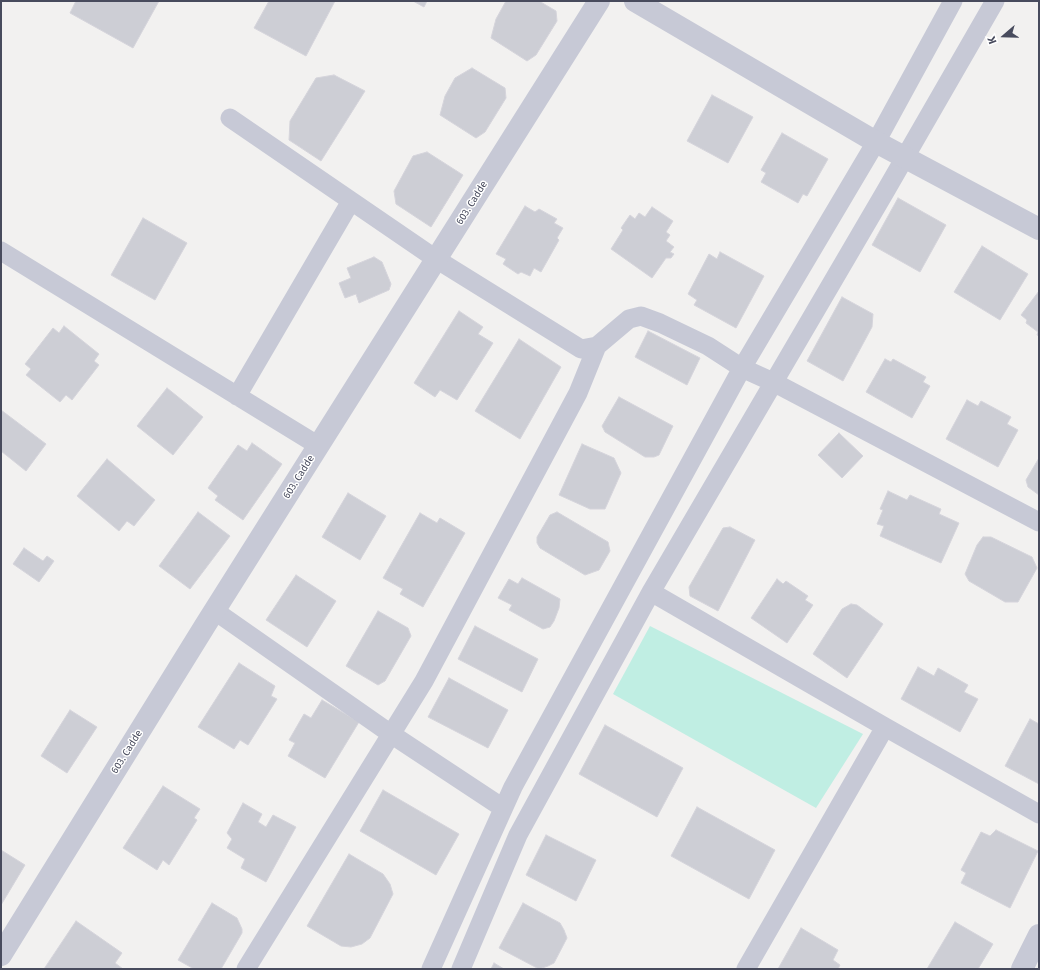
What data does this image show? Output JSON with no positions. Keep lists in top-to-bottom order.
{
  "streets": {
    "street": ["603. Cadde"]
  },
  "north": "left"
}
